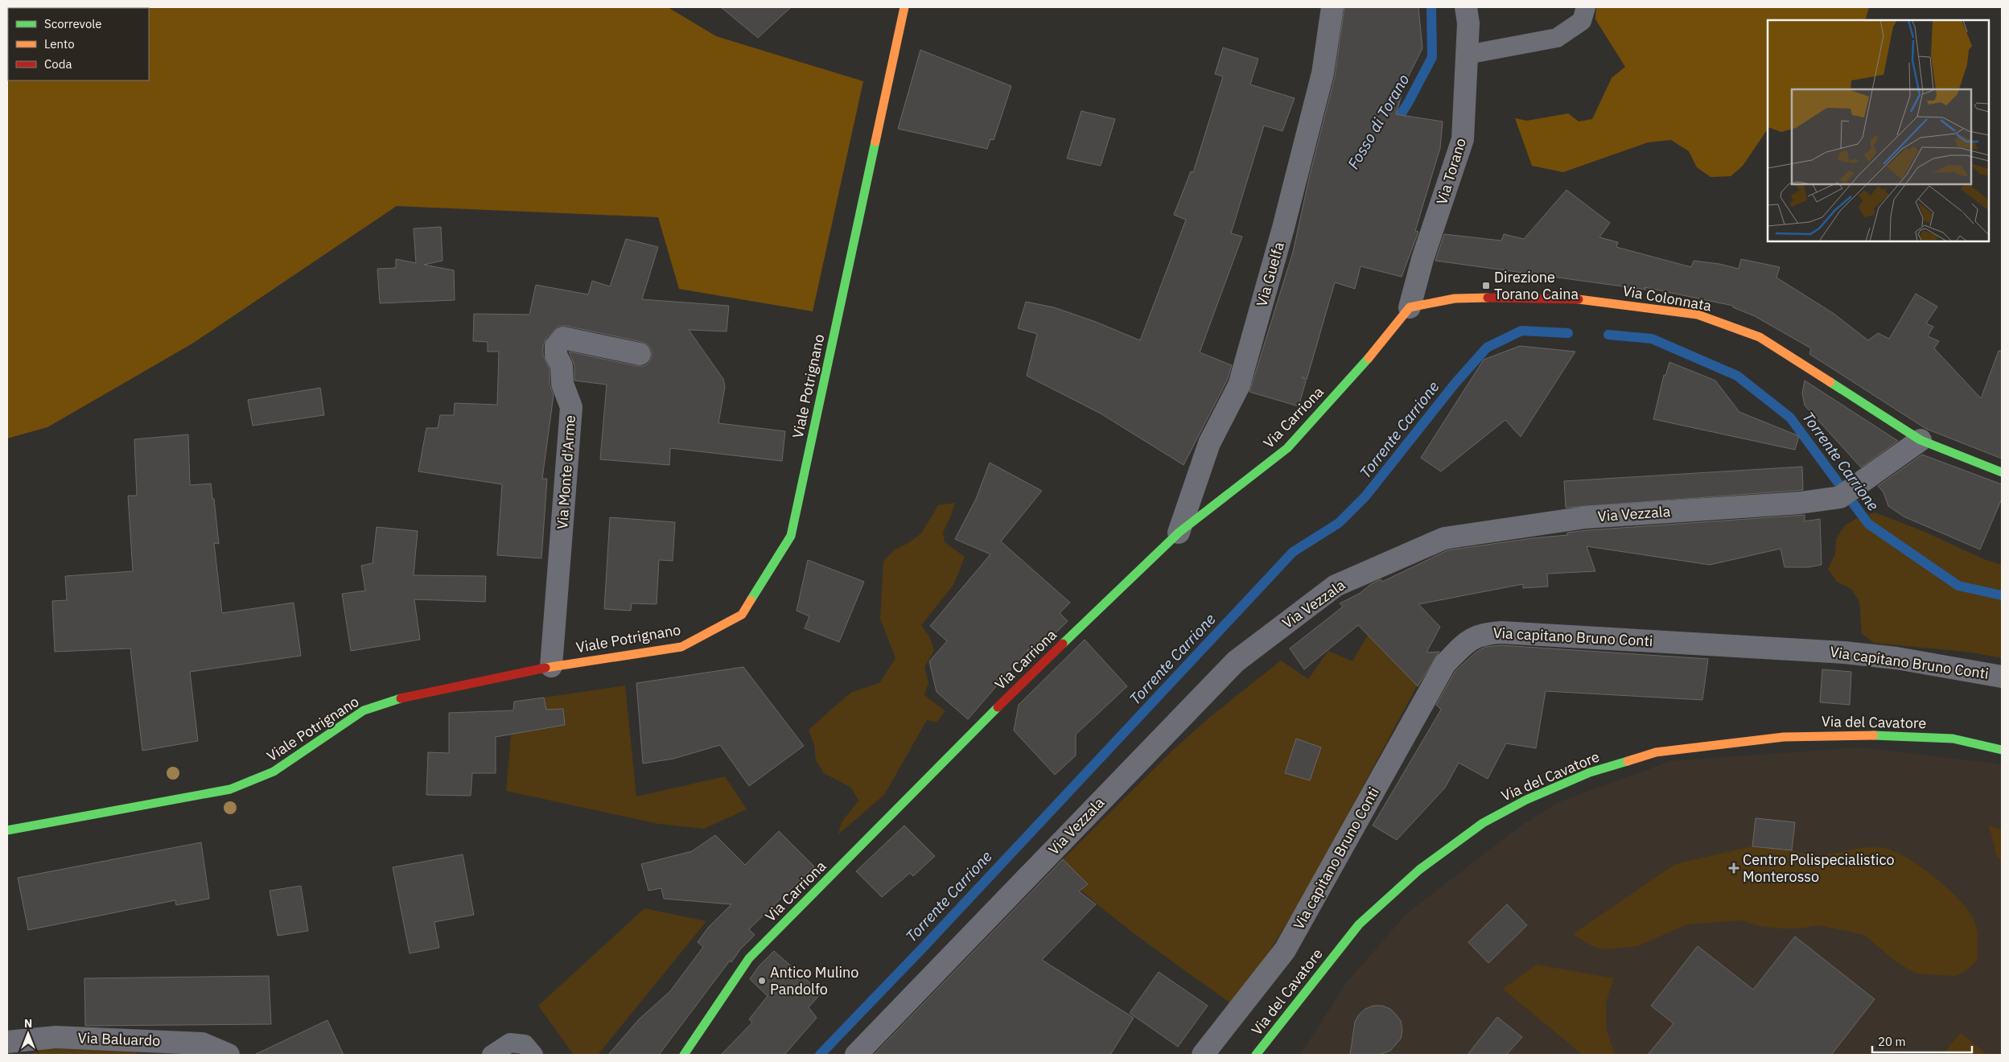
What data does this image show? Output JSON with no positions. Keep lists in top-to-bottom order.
{
  "streets": {
    "main road": [
      "Via Colonnata",
      "Viale Potrignano",
      "Via Carriona",
      "Via del Cavatore"
    ],
    "street": [
      "Via Torano",
      "Via Guelfa",
      "Via Monte d'Arme",
      "Via Vezzala",
      "Via capitano Bruno Conti",
      "Via Baluardo"
    ]
  },
  "crossings": [
    ["Via Torano", "Via Colonnata"],
    ["Via Torano", "Via Carriona"],
    ["Via Guelfa", "Via Carriona"],
    ["Via Colonnata", "Via Carriona"],
    ["Via Colonnata", "Via Vezzala"],
    ["Viale Potrignano", "Via Monte d'Arme"]
  ],
  "water": ["Fosso di Torano", "Torrente Carrione"],
  "places": {
    "transit": ["Direzione Torano Caina"],
    "health": ["Centro Polispecialistico Monterosso"],
    "other": ["Antico Mulino Pandolfo"]
  },
  "legend": ["Scorrevole", "Lento", "Coda"],
  "scale_bar": "20 m",
  "north": "top"
}
